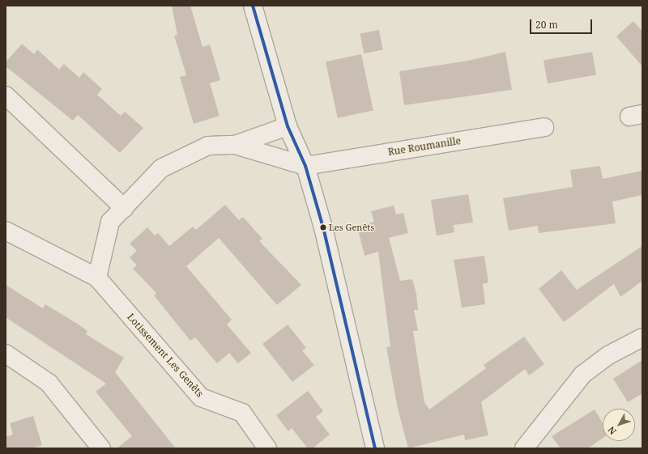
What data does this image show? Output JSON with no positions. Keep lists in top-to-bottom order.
{
  "streets": {
    "street": ["Rue Roumanille", "Lotissement Les Genêts"]
  },
  "places": ["Les Genêts"],
  "scale_bar": "20 m",
  "north": "bottom left"
}
